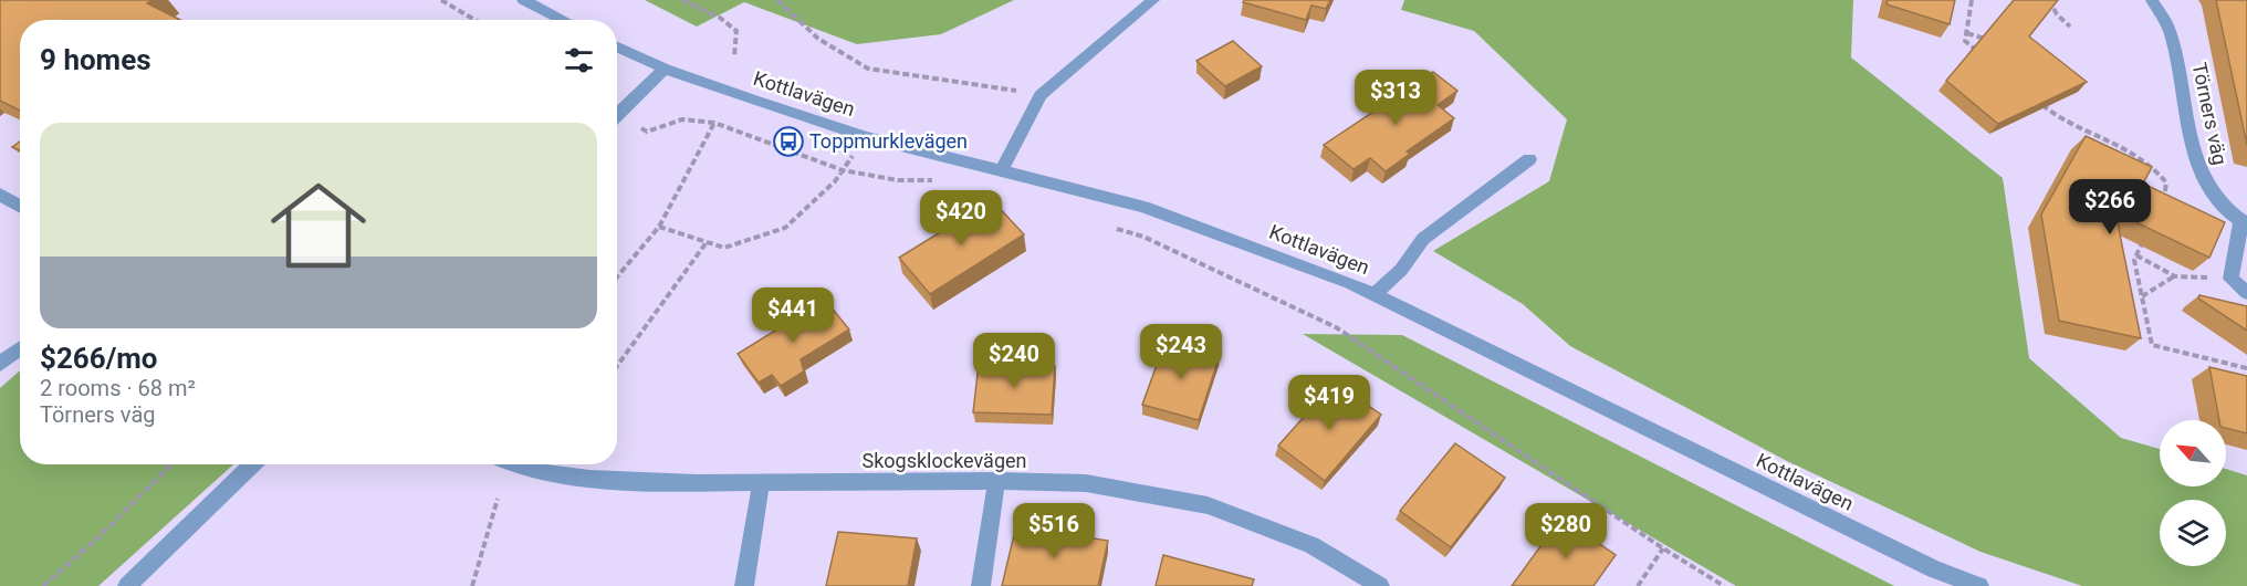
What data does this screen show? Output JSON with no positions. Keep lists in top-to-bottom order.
{
  "streets": {
    "street": ["Kottlavägen", "Törners väg", "Skogsklockevägen"]
  },
  "places": {
    "bus stop": ["Toppmurklevägen"]
  },
  "north": "top left",
  "page": {
    "heading": "9 homes",
    "price": [
      "$313",
      "$266",
      "$420",
      "$441",
      "$243",
      "$240",
      "$419",
      "$516",
      "$280"
    ],
    "list": [
      {
        "name": "$266/mo",
        "note": "2 rooms · 68 m² · Törners väg"
      }
    ]
  }
}
